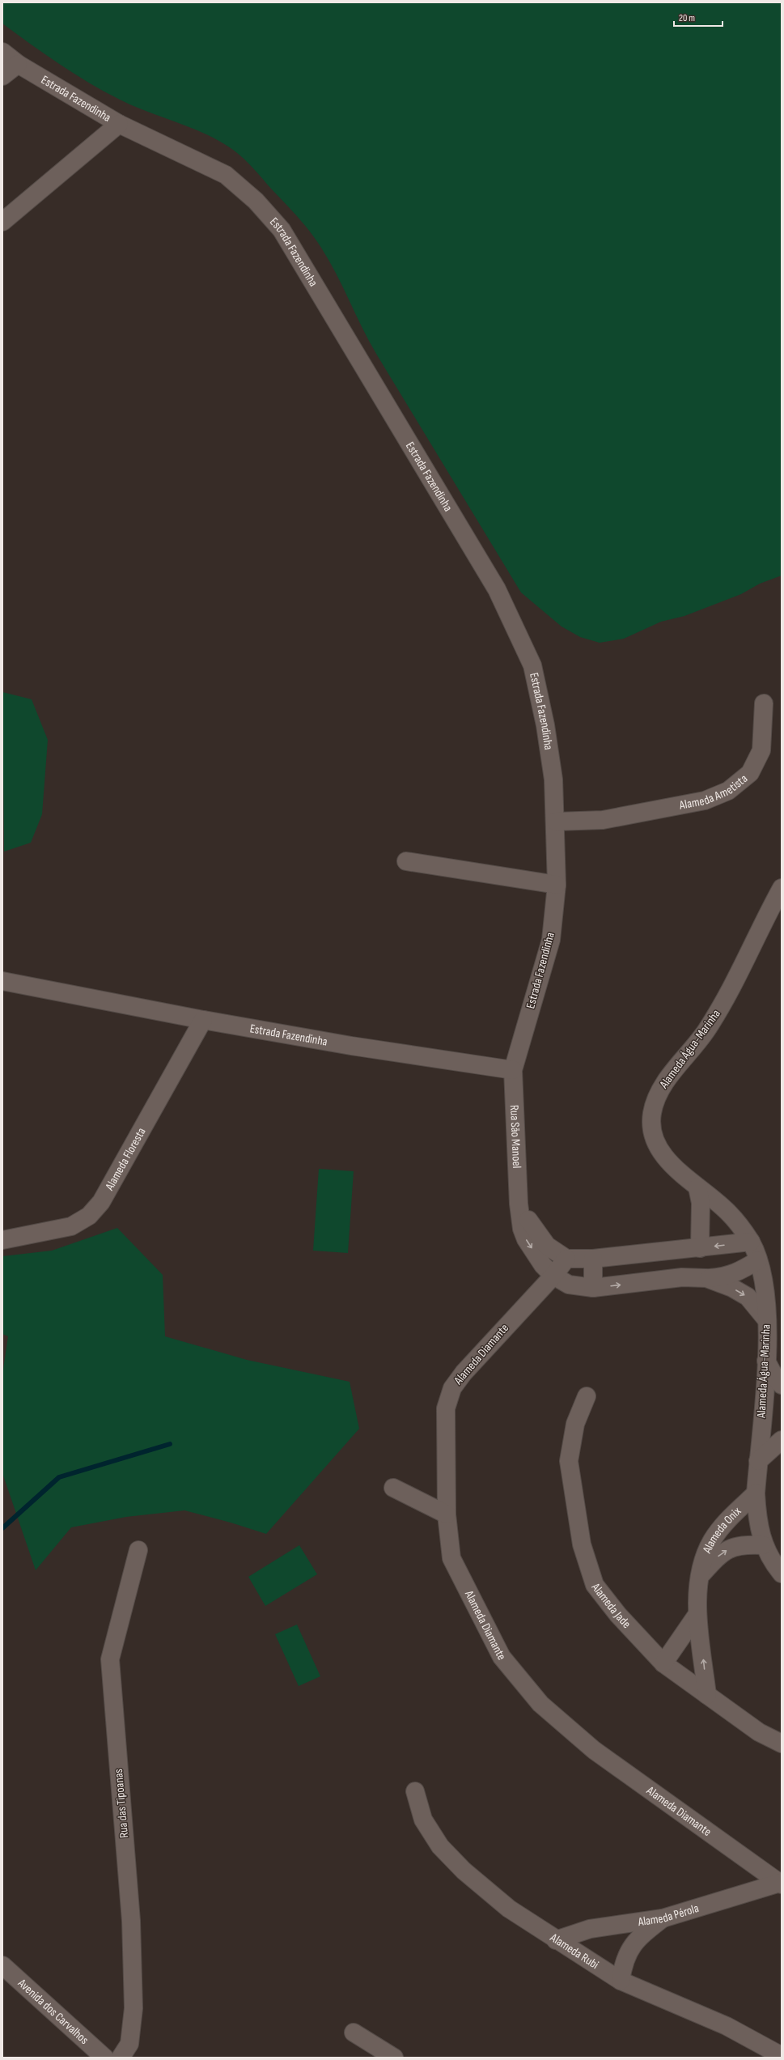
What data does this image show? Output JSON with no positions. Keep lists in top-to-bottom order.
{
  "streets": {
    "street": [
      "Estrada Fazendinha",
      "Alameda Ametista",
      "Alameda Água-Marinha",
      "Rua São Manoel",
      "Alameda Floresta",
      "Alameda Diamante",
      "Alameda Onix",
      "Alameda Jade",
      "Rua das Tipoanas",
      "Alameda Pérola",
      "Alameda Rubi",
      "Avenida dos Carvalhos"
    ]
  },
  "crossings": [
    ["Estrada Fazendinha", "Alameda Ametista"],
    ["Estrada Fazendinha", "Rua São Manoel"],
    ["Estrada Fazendinha", "Alameda Floresta"],
    ["Alameda Água-Marinha", "Alameda Onix"],
    ["Rua São Manoel", "Alameda Diamante"],
    ["Alameda Diamante", "Alameda Pérola"],
    ["Alameda Onix", "Alameda Jade"],
    ["Alameda Pérola", "Alameda Rubi"]
  ],
  "scale_bar": "20 m"
}
